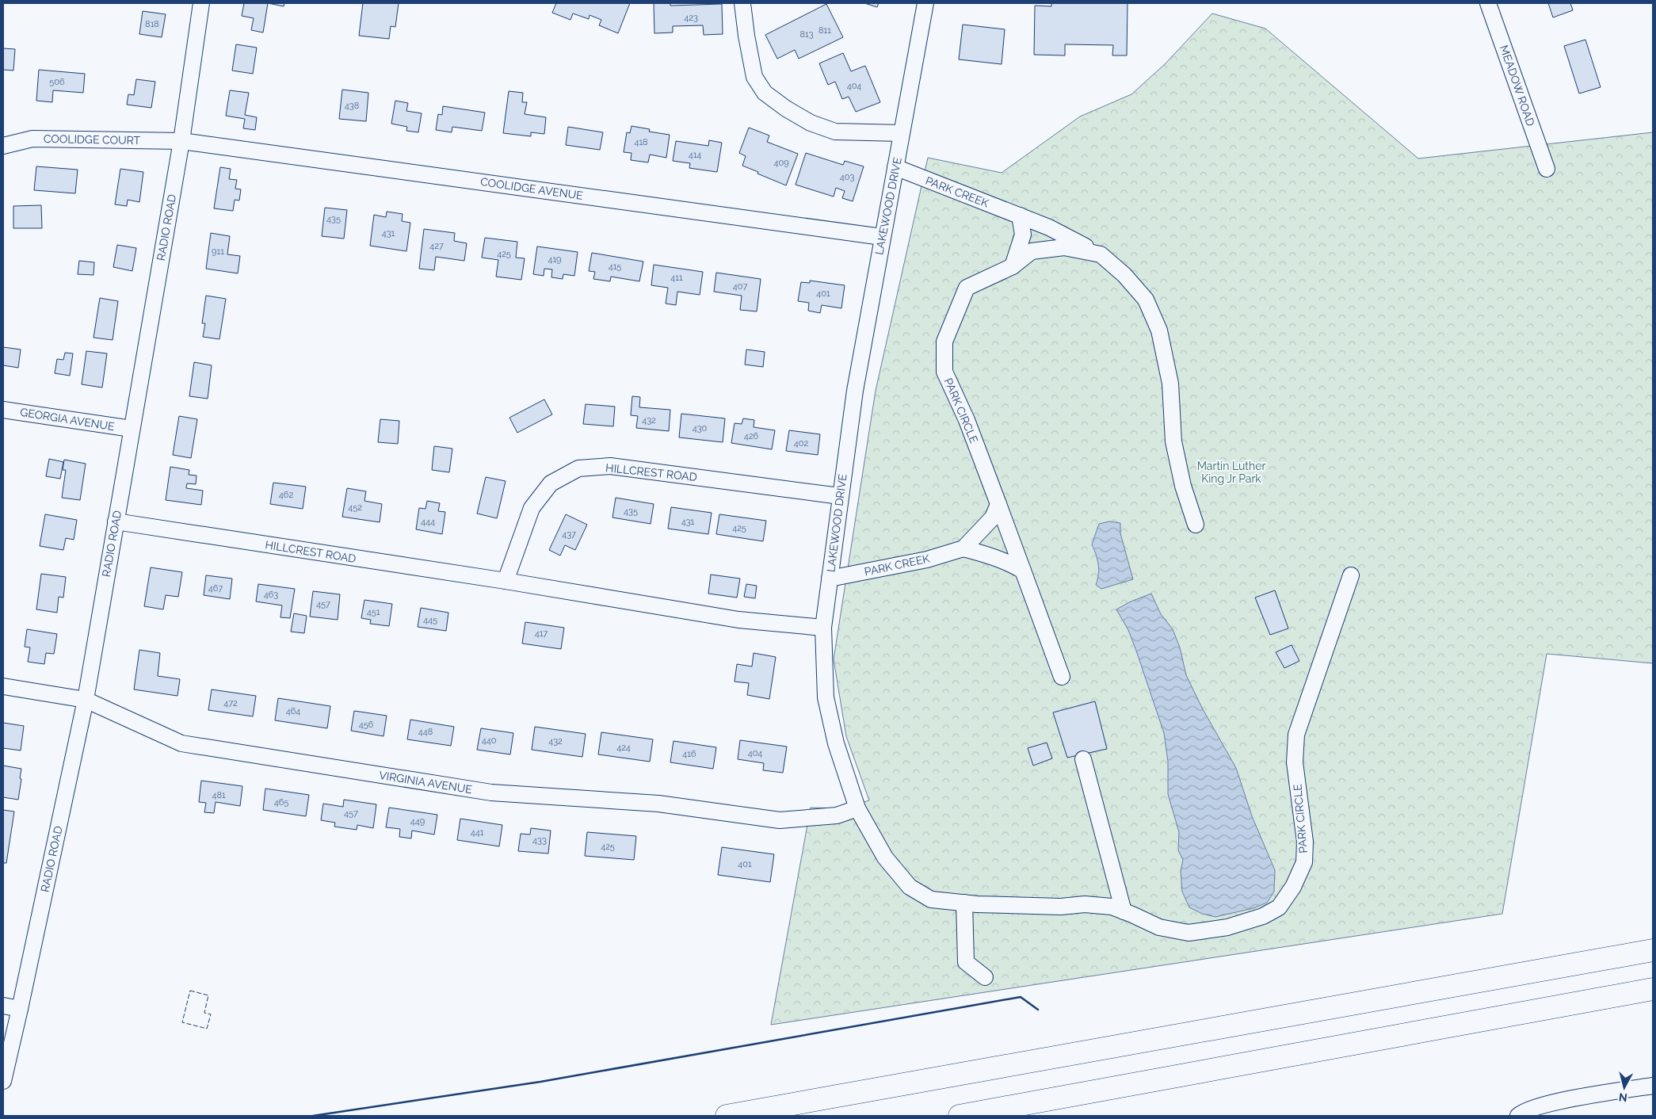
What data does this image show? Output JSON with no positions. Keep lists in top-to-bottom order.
{
  "streets": {
    "street": [
      "MEADOW ROAD",
      "COOLIDGE COURT",
      "COOLIDGE AVENUE",
      "PARK CREEK",
      "LAKEWOOD DRIVE",
      "RADIO ROAD",
      "PARK CIRCLE",
      "GEORGIA AVENUE",
      "HILLCREST ROAD",
      "VIRGINIA AVENUE"
    ]
  },
  "crossings": [
    ["COOLIDGE COURT", "COOLIDGE AVENUE"],
    ["COOLIDGE COURT", "RADIO ROAD"],
    ["COOLIDGE AVENUE", "LAKEWOOD DRIVE"],
    ["COOLIDGE AVENUE", "RADIO ROAD"],
    ["PARK CREEK", "LAKEWOOD DRIVE"],
    ["PARK CREEK", "PARK CIRCLE"],
    ["LAKEWOOD DRIVE", "PARK CIRCLE"],
    ["LAKEWOOD DRIVE", "HILLCREST ROAD"],
    ["LAKEWOOD DRIVE", "VIRGINIA AVENUE"],
    ["RADIO ROAD", "GEORGIA AVENUE"],
    ["RADIO ROAD", "HILLCREST ROAD"],
    ["RADIO ROAD", "VIRGINIA AVENUE"]
  ],
  "parks": ["Martin Luther King Jr Park"],
  "house_numbers": [
    "423",
    "818",
    "811",
    "813",
    "506",
    "404",
    "438",
    "418",
    "414",
    "409",
    "403",
    "435",
    "431",
    "427",
    "911",
    "425",
    "419",
    "415",
    "411",
    "407",
    "401",
    "432",
    "430",
    "426",
    "402",
    "462",
    "452",
    "435",
    "444",
    "431",
    "425",
    "437",
    "467",
    "463",
    "457",
    "451",
    "445",
    "417",
    "472",
    "464",
    "456",
    "448",
    "440",
    "432",
    "424",
    "404",
    "416",
    "481",
    "465",
    "457",
    "449",
    "441",
    "433",
    "425",
    "401"
  ],
  "north": "bottom"
}
